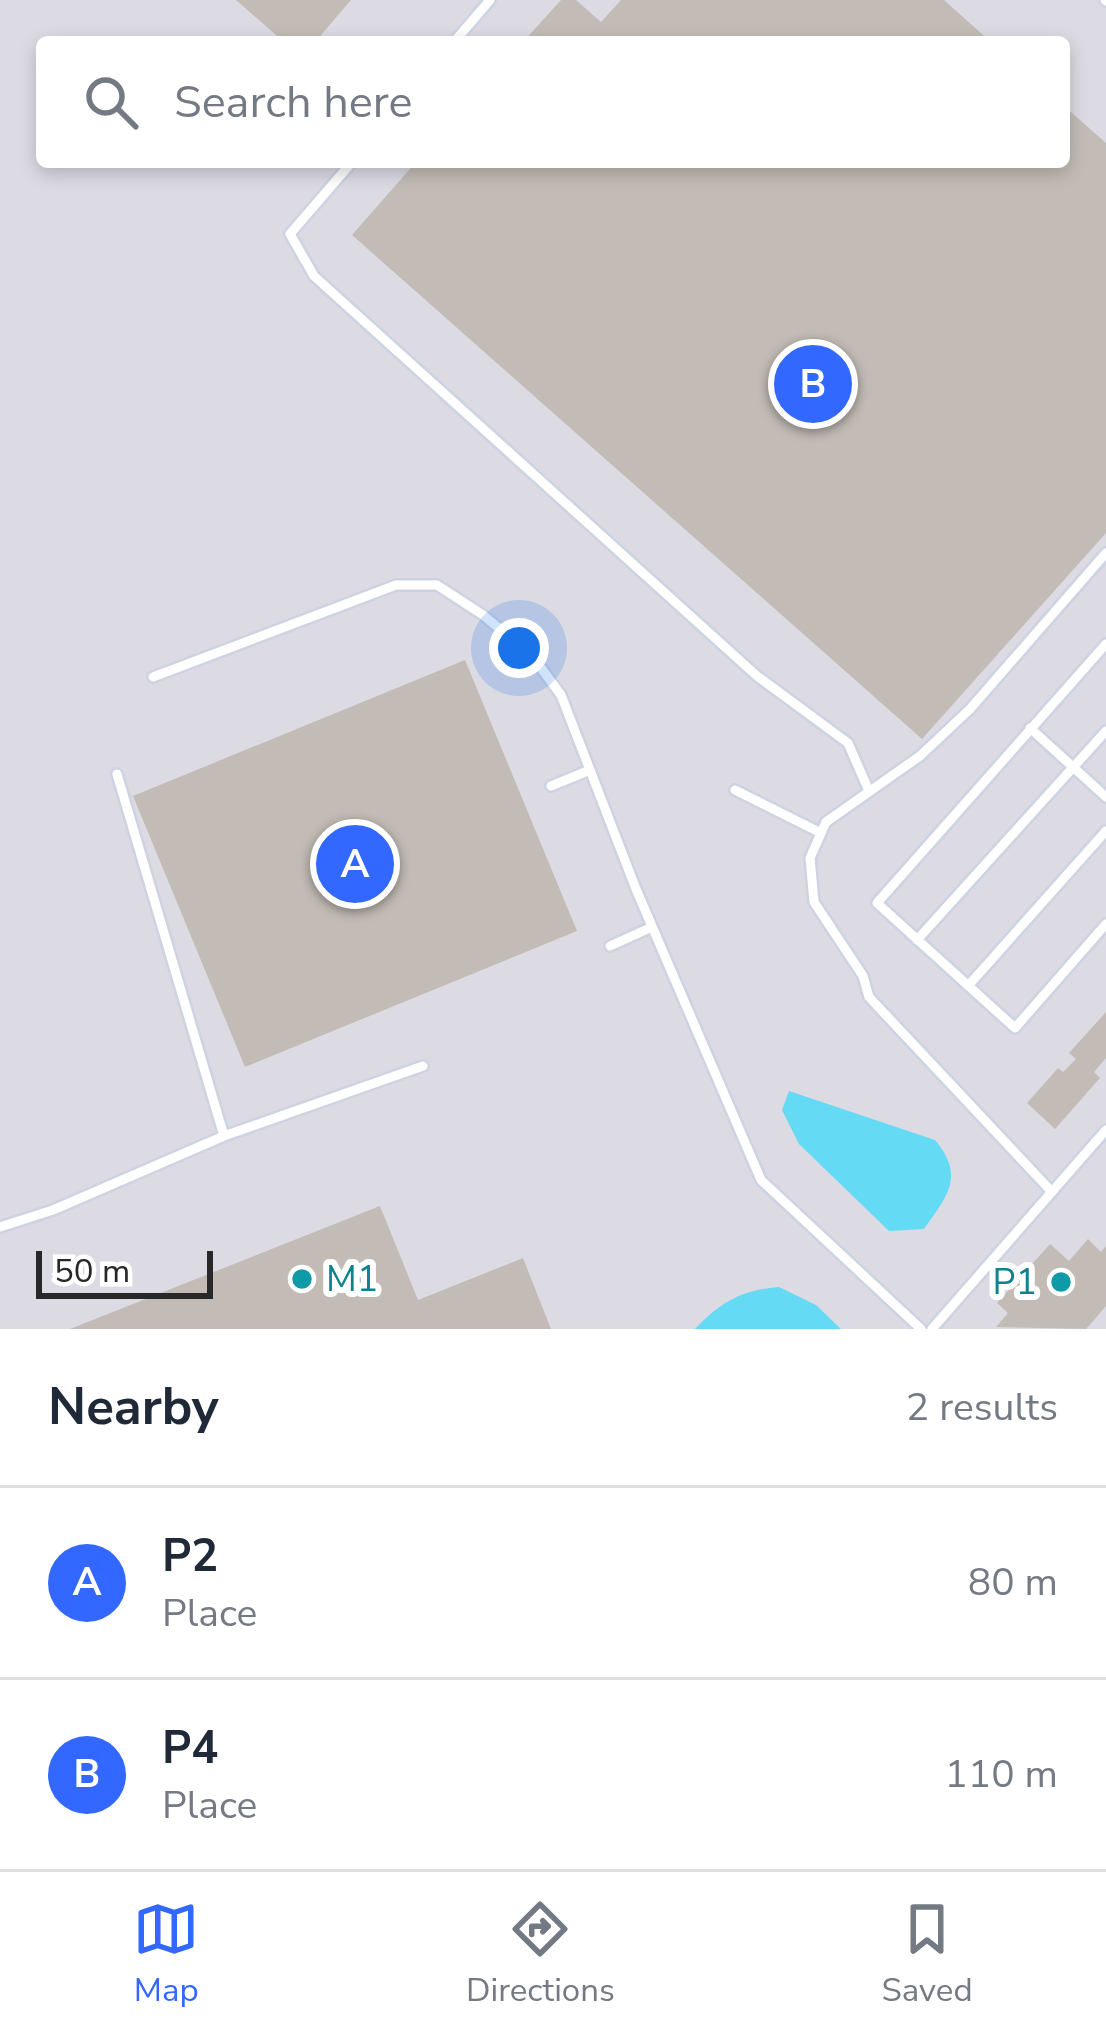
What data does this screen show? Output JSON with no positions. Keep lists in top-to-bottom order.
{
  "places": ["M1", "P1"],
  "scale_bar": "50 m",
  "page": {
    "search": "Search here",
    "pins": ["B", "A"],
    "scale": "50 m",
    "heading": ["Nearby", "2 results"],
    "list": [
      {
        "mark": "A",
        "name": "P2",
        "note": "Place",
        "value": "80 m"
      },
      {
        "mark": "B",
        "name": "P4",
        "note": "Place",
        "value": "110 m"
      }
    ],
    "nav": ["Map", "Directions", "Saved"]
  }
}
